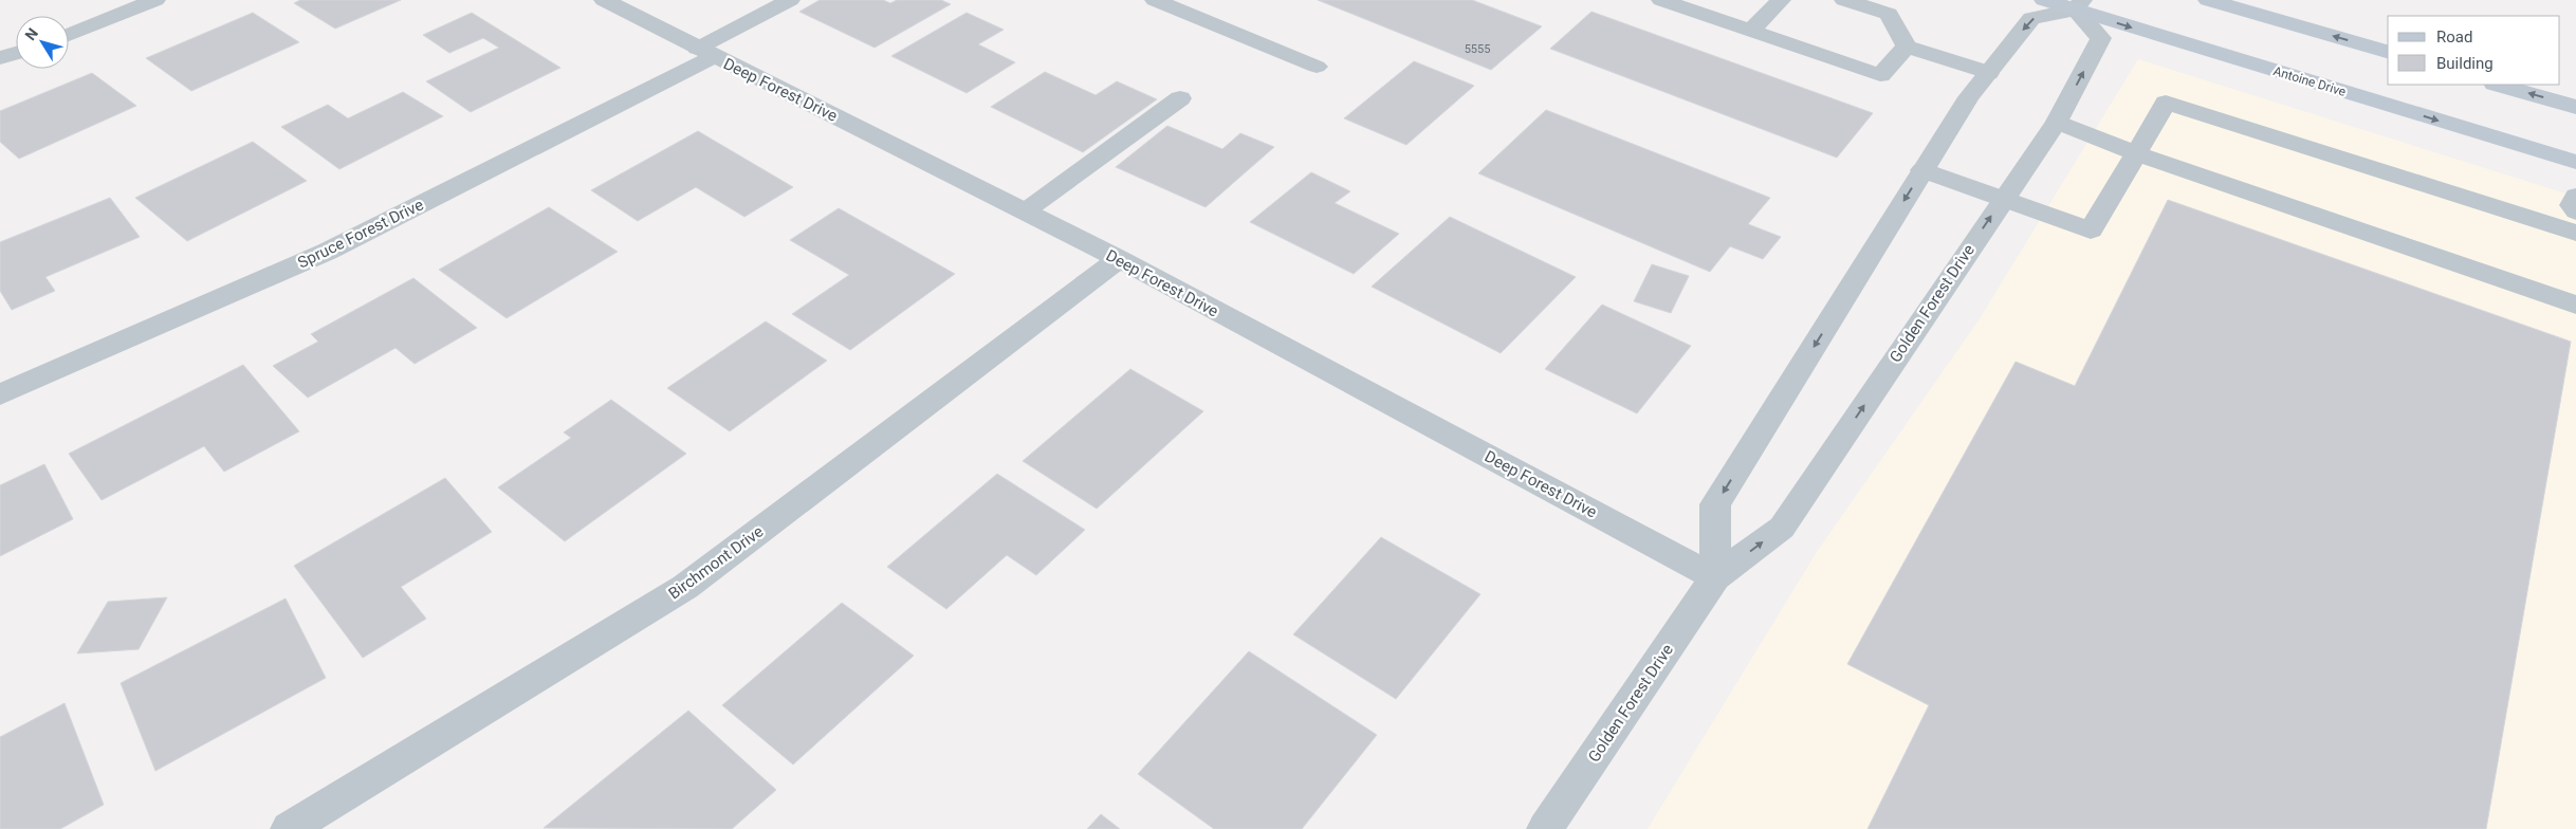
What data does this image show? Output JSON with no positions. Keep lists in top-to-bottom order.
{
  "streets": {
    "main road": ["Antoine Drive"],
    "street": [
      "Deep Forest Drive",
      "Spruce Forest Drive",
      "Golden Forest Drive",
      "Birchmont Drive"
    ]
  },
  "crossings": [
    ["Antoine Drive", "Golden Forest Drive"],
    ["Deep Forest Drive", "Spruce Forest Drive"],
    ["Deep Forest Drive", "Golden Forest Drive"],
    ["Deep Forest Drive", "Birchmont Drive"]
  ],
  "house_numbers": ["5555"],
  "legend": ["Road", "Building"],
  "north": "top left"
}
